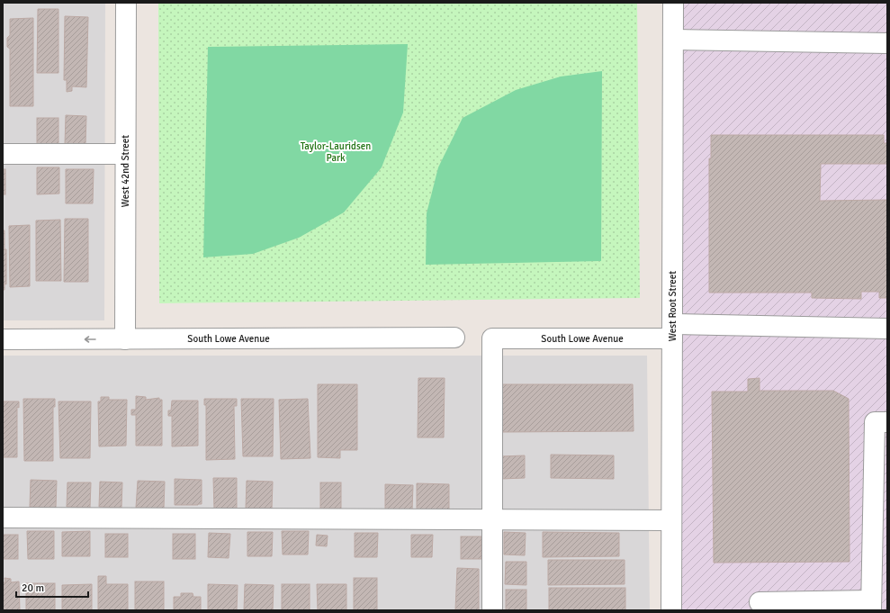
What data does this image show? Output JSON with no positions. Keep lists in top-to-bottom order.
{
  "streets": {
    "street": ["West 42nd Street", "West Root Street", "South Lowe Avenue"]
  },
  "crossings": [
    ["West 42nd Street", "South Lowe Avenue"],
    ["West Root Street", "South Lowe Avenue"]
  ],
  "parks": ["Taylor-Lauridsen Park"],
  "scale_bar": "20 m"
}
